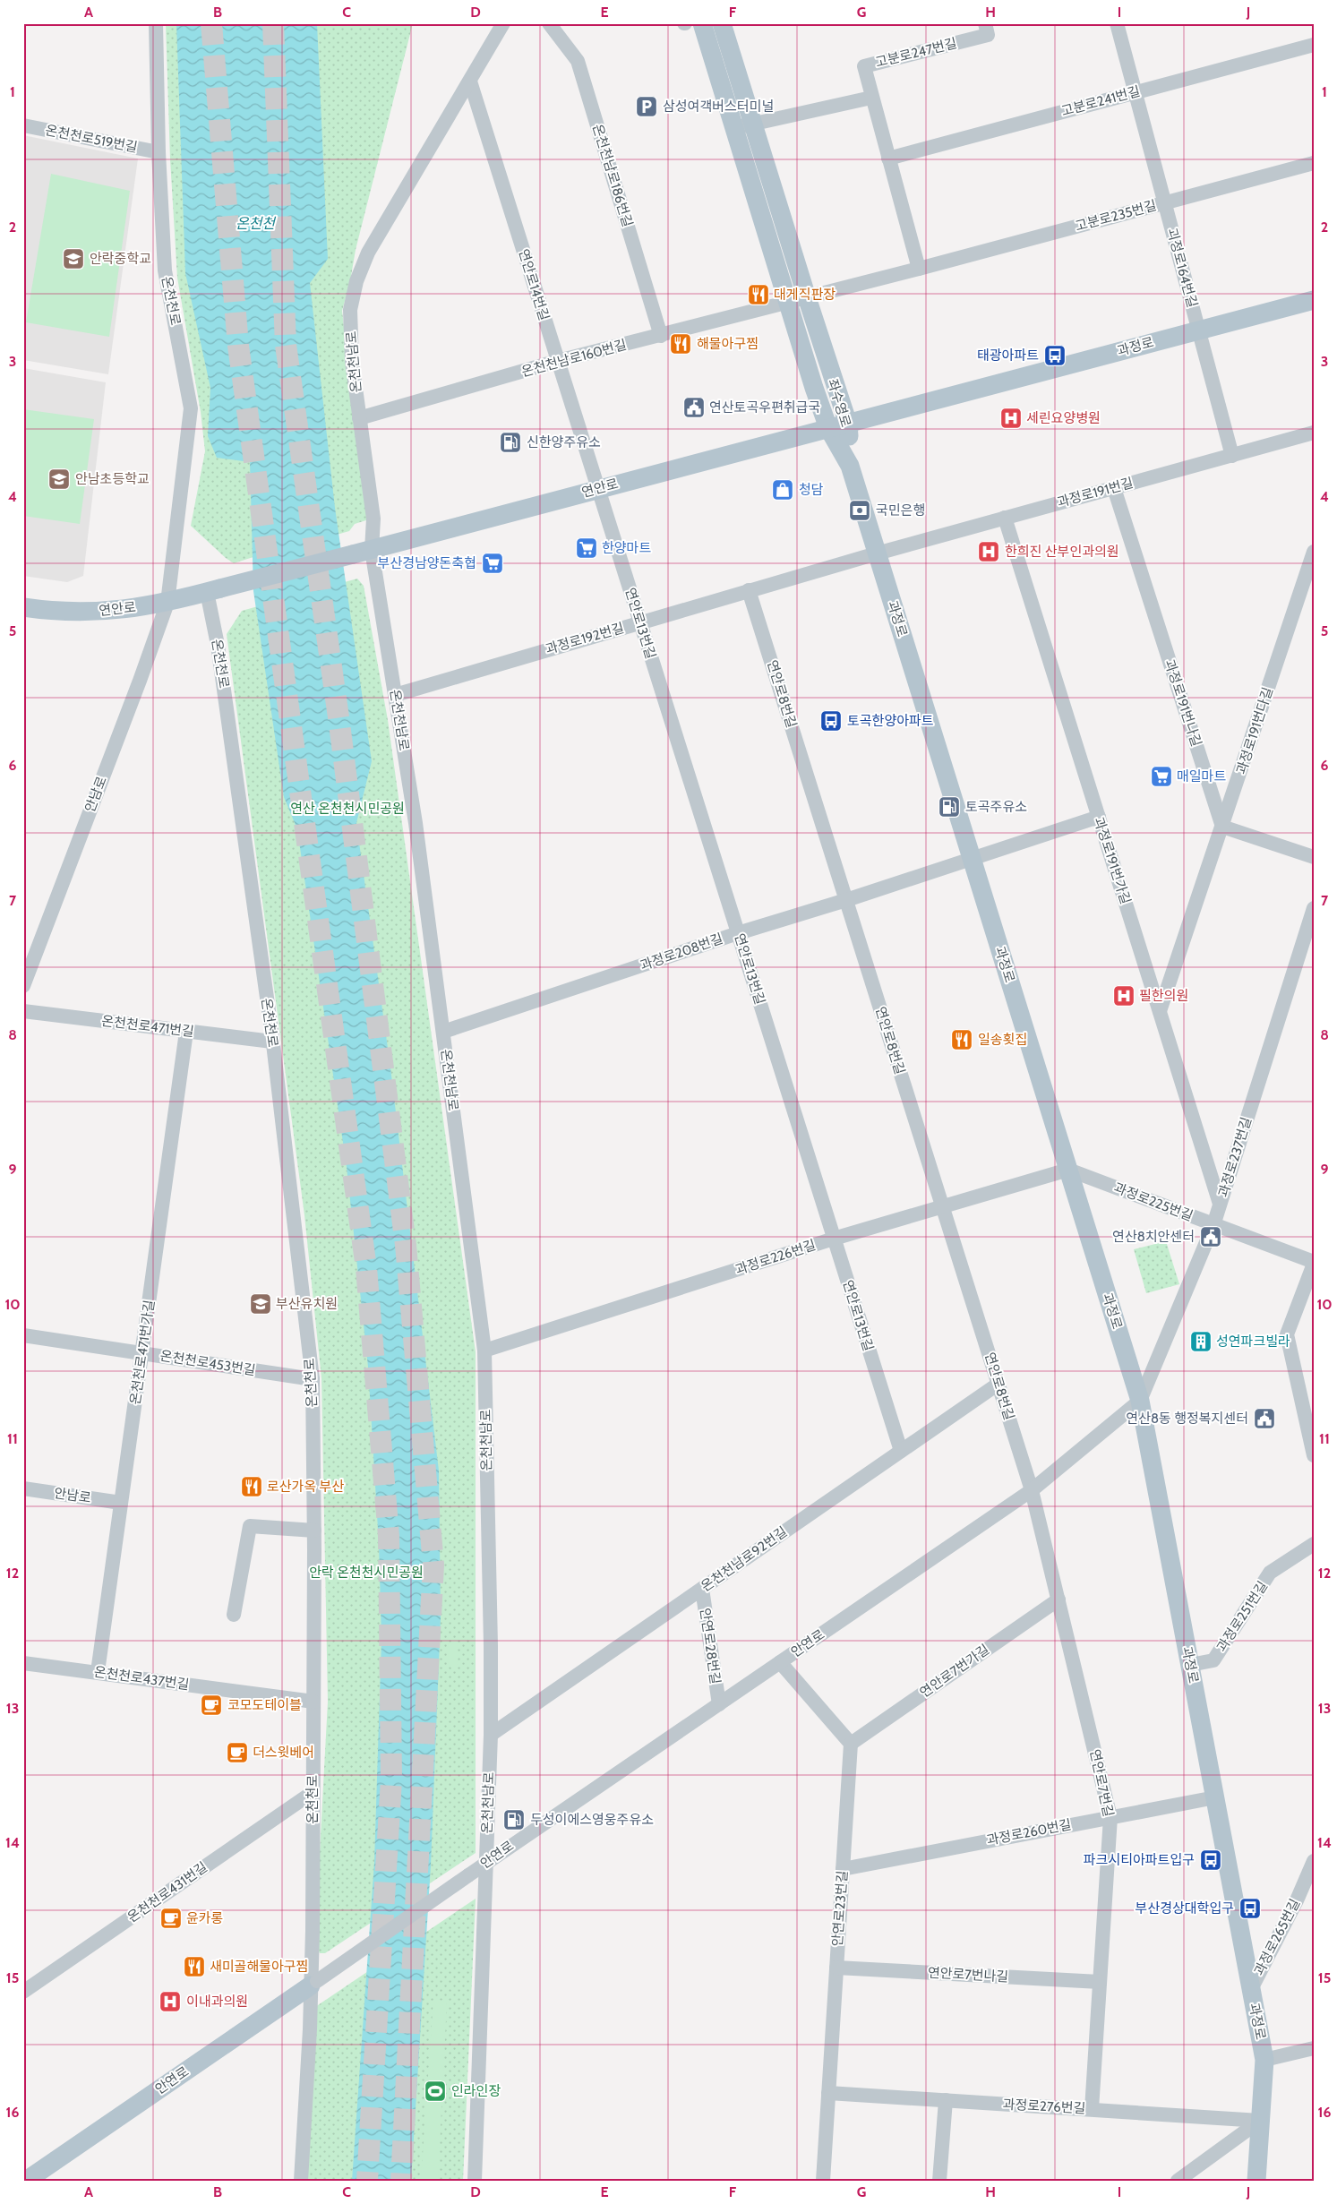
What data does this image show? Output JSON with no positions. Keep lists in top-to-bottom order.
{
  "streets": {
    "main road": [
      "과정로",
      "좌수영로",
      "연안로",
      "안연로"
    ],
    "street": [
      "고분로247번길",
      "고분로241번길",
      "온천천로519번길",
      "온천천남로186번길",
      "고분로235번길",
      "괴정로164번길",
      "연안로14번길",
      "온천천로",
      "온천천남로160번길",
      "온천천남로",
      "과정로191번길",
      "연안로13번길",
      "과정로192번길",
      "연안로8번길",
      "과정로191번나길",
      "과정로191번다길",
      "안남로",
      "과정로191번가길",
      "과정로208번길",
      "온천천로471번길",
      "과정로237번길",
      "과정로225번길",
      "과정로226번길",
      "온천천로471번가길",
      "온천천로453번길",
      "온천천남로92번길",
      "과정로251번길",
      "안연로28번길",
      "연안로7번가길",
      "온천천로437번길",
      "연안로7번길",
      "과정로260번길",
      "온천천로431번길",
      "안연로23번길",
      "과정로265번길",
      "연안로7번나길",
      "과정로276번길"
    ]
  },
  "crossings": [
    ["고분로241번길", "괴정로164번길"],
    ["온천천로519번길", "온천천로"],
    ["온천천남로186번길", "온천천남로160번길"],
    ["고분로235번길", "괴정로164번길"],
    ["고분로235번길", "온천천남로160번길"],
    ["고분로235번길", "좌수영로"],
    ["괴정로164번길", "과정로"],
    ["괴정로164번길", "과정로191번길"],
    ["연안로14번길", "온천천남로160번길"],
    ["연안로14번길", "온천천남로"],
    ["연안로14번길", "연안로"],
    ["연안로14번길", "연안로13번길"],
    ["온천천로", "연안로"],
    ["온천천로", "안남로"],
    ["온천천로", "온천천로471번길"],
    ["온천천로", "온천천로453번길"],
    ["온천천로", "안연로"],
    ["온천천로", "온천천로437번길"],
    ["온천천로", "온천천로431번길"],
    ["과정로", "좌수영로"],
    ["과정로", "연안로"],
    ["과정로", "과정로191번길"],
    ["과정로", "과정로192번길"],
    ["과정로", "과정로208번길"],
    ["과정로", "과정로237번길"],
    ["과정로", "과정로225번길"],
    ["과정로", "과정로226번길"],
    ["과정로", "과정로251번길"],
    ["과정로", "안연로"],
    ["과정로", "과정로260번길"],
    ["과정로", "과정로265번길"],
    ["과정로", "과정로276번길"],
    ["온천천남로160번길", "온천천남로"],
    ["온천천남로160번길", "좌수영로"],
    ["온천천남로", "연안로"],
    ["온천천남로", "과정로192번길"],
    ["온천천남로", "과정로208번길"],
    ["온천천남로", "과정로226번길"],
    ["온천천남로", "온천천남로92번길"],
    ["온천천남로", "안연로"],
    ["좌수영로", "연안로"],
    ["연안로", "연안로13번길"],
    ["연안로", "안남로"],
    ["과정로191번길", "과정로192번길"],
    ["과정로191번길", "과정로191번나길"],
    ["과정로191번길", "과정로191번가길"],
    ["연안로13번길", "과정로192번길"],
    ["연안로13번길", "과정로208번길"],
    ["연안로13번길", "과정로226번길"],
    ["연안로13번길", "온천천남로92번길"],
    ["과정로192번길", "연안로8번길"],
    ["연안로8번길", "과정로208번길"],
    ["연안로8번길", "과정로226번길"],
    ["연안로8번길", "온천천남로92번길"],
    ["연안로8번길", "안연로"],
    ["연안로8번길", "연안로7번길"],
    ["과정로191번나길", "과정로191번다길"],
    ["과정로191번다길", "과정로191번가길"],
    ["안남로", "온천천로471번가길"],
    ["과정로191번가길", "과정로208번길"],
    ["과정로191번가길", "과정로237번길"],
    ["온천천로471번길", "온천천로471번가길"],
    ["과정로237번길", "과정로225번길"],
    ["과정로237번길", "안연로"],
    ["과정로225번길", "과정로226번길"],
    ["온천천로471번가길", "온천천로453번길"],
    ["온천천로471번가길", "온천천로437번길"],
    ["온천천남로92번길", "안연로28번길"],
    ["안연로", "안연로28번길"],
    ["안연로", "연안로7번길"],
    ["연안로7번가길", "연안로7번길"],
    ["연안로7번가길", "안연로23번길"],
    ["연안로7번길", "과정로260번길"],
    ["연안로7번길", "연안로7번나길"],
    ["연안로7번길", "과정로276번길"],
    ["과정로260번길", "안연로23번길"],
    ["안연로23번길", "연안로7번나길"],
    ["안연로23번길", "과정로276번길"]
  ],
  "water": ["온천천"],
  "parks": ["연산 온천천시민공원", "안락 온천천시민공원"],
  "places": {
    "parking": ["삼성여객버스터미널"],
    "school or university": ["안락중학교", "안남초등학교", "부산유치원"],
    "restaurant": [
      "대게직판장",
      "해물아구찜",
      "일송횟집",
      "로산가옥 부산",
      "새미골해물아구찜"
    ],
    "bus stop": [
      "태광아파트",
      "토곡한양아파트",
      "파크시티아파트입구",
      "부산경상대학입구"
    ],
    "public building": ["연산토곡우편취급국", "연산8치안센터", "연산8동 행정복지센터"],
    "hospital": [
      "세린요양병원",
      "한희진 산부인과의원",
      "필한의원",
      "이내과의원"
    ],
    "fuel station": ["신한양주유소", "토곡주유소", "두성이에스영웅주유소"],
    "shop": ["청담"],
    "bank": ["국민은행"],
    "supermarket": ["한양마트", "부산경남양돈축협", "매일마트"],
    "building": ["성연파크빌라"],
    "cafe": ["코모도테이블", "더스윗베어", "윤카롱"],
    "sports": ["인라인장"]
  },
  "grid": {
    "columns": [
      "A",
      "B",
      "C",
      "D",
      "E",
      "F",
      "G",
      "H",
      "I",
      "J"
    ],
    "rows": [
      "1",
      "2",
      "3",
      "4",
      "5",
      "6",
      "7",
      "8",
      "9",
      "10",
      "11",
      "12",
      "13",
      "14",
      "15",
      "16"
    ]
  }
}
